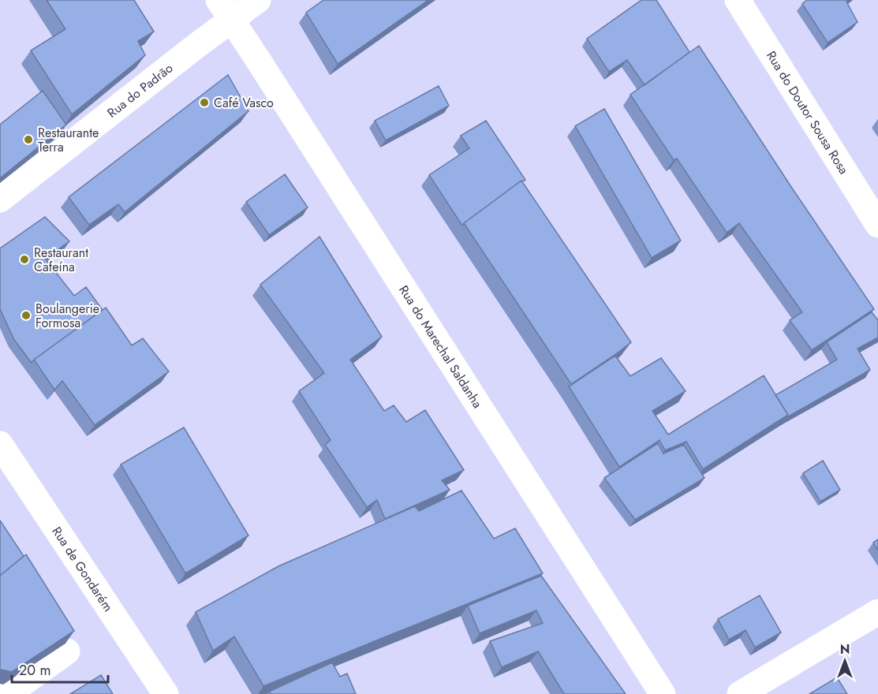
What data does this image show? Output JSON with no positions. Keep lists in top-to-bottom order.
{
  "streets": {
    "street": [
      "Rua do Padrão",
      "Rua do Doutor Sousa Rosa",
      "Rua do Marechal Saldanha",
      "Rua de Gondarém"
    ]
  },
  "crossings": [
    ["Rua do Padrão", "Rua do Marechal Saldanha"]
  ],
  "places": [
    "Café Vasco",
    "Restaurante Terra",
    "Restaurant Cafeína",
    "Boulangerie Formosa"
  ],
  "scale_bar": "20 m",
  "north": "top"
}
